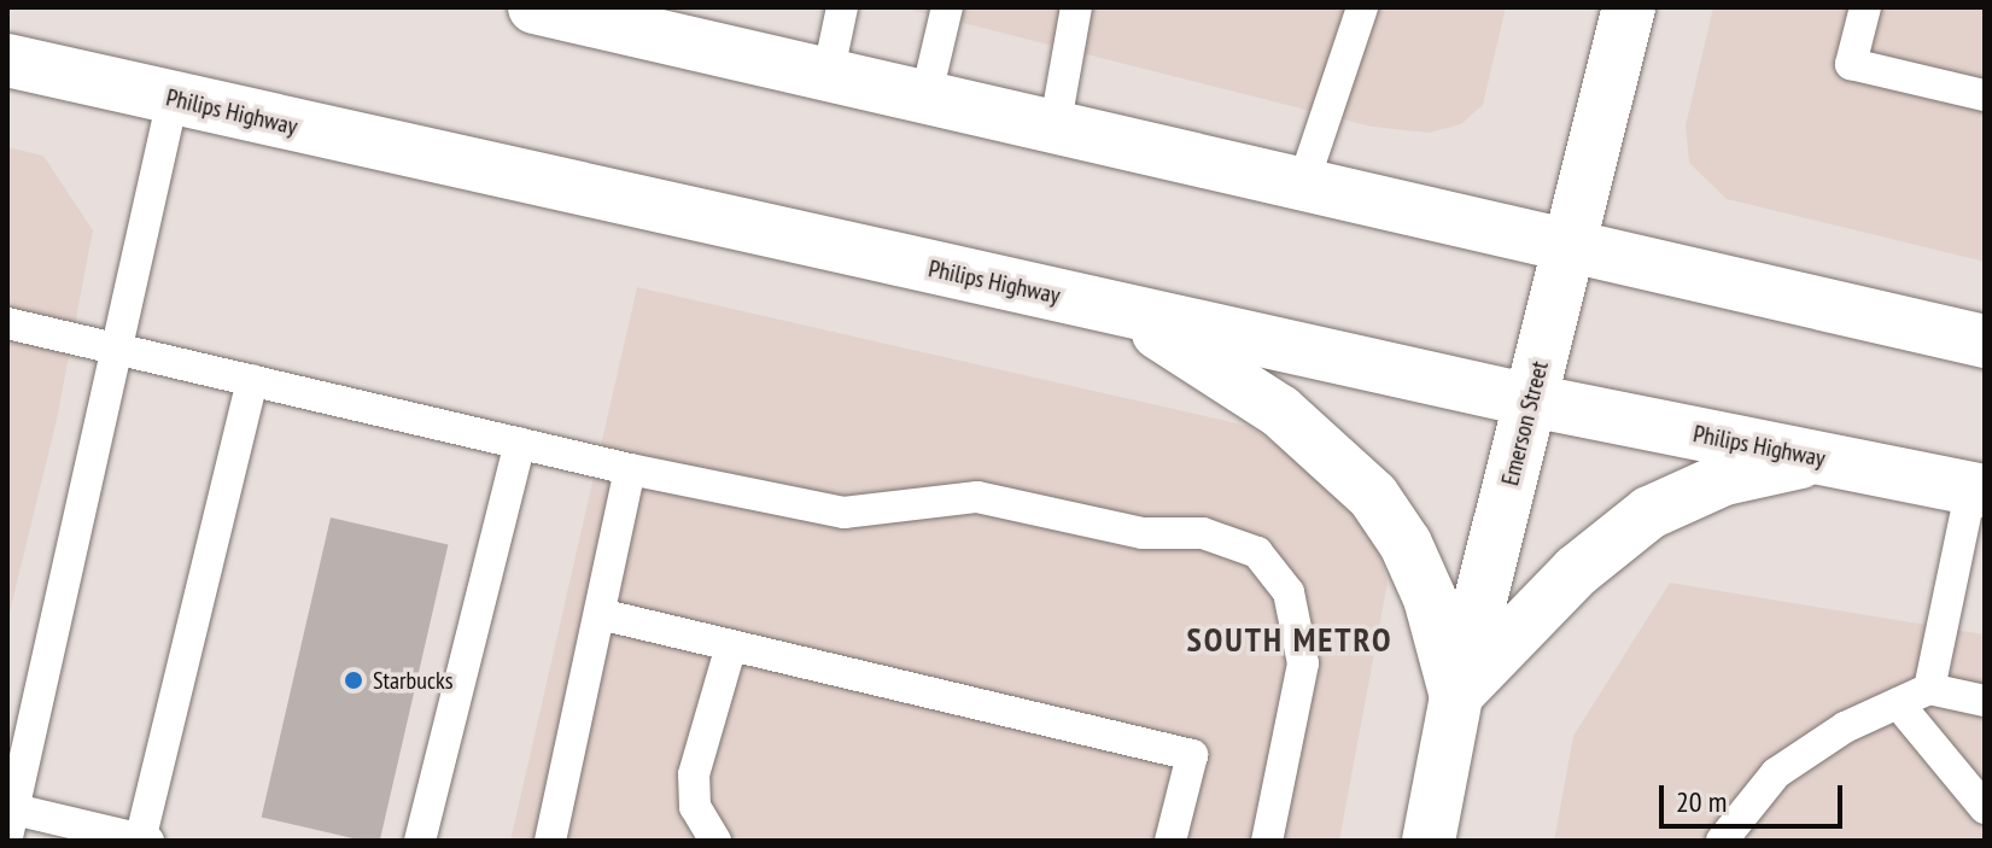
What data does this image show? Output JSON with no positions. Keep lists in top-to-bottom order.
{
  "streets": {
    "main road": ["Philips Highway", "Emerson Street"]
  },
  "crossings": [
    ["Philips Highway", "Emerson Street"]
  ],
  "districts": ["SOUTH METRO"],
  "places": ["Starbucks"],
  "scale_bar": "20 m"
}
